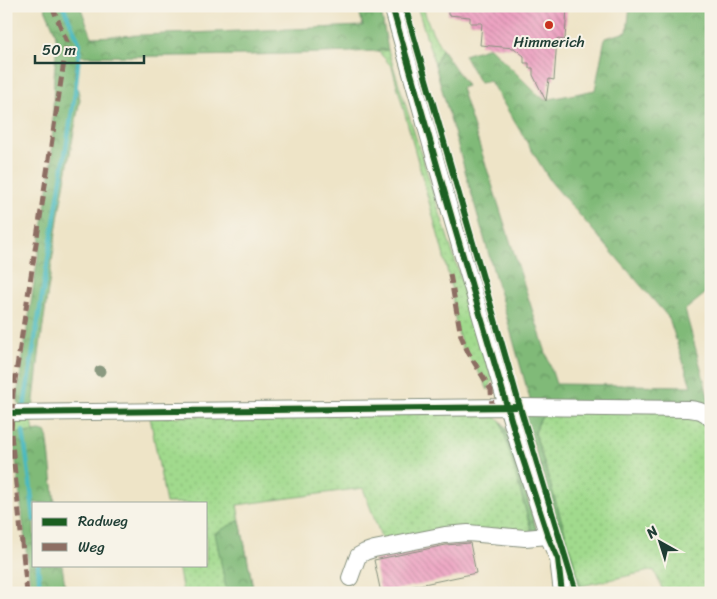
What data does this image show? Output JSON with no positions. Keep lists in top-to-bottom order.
{
  "places": ["Himmerich"],
  "legend": ["Radweg", "Weg"],
  "scale_bar": "50 m",
  "north": "top left"
}
